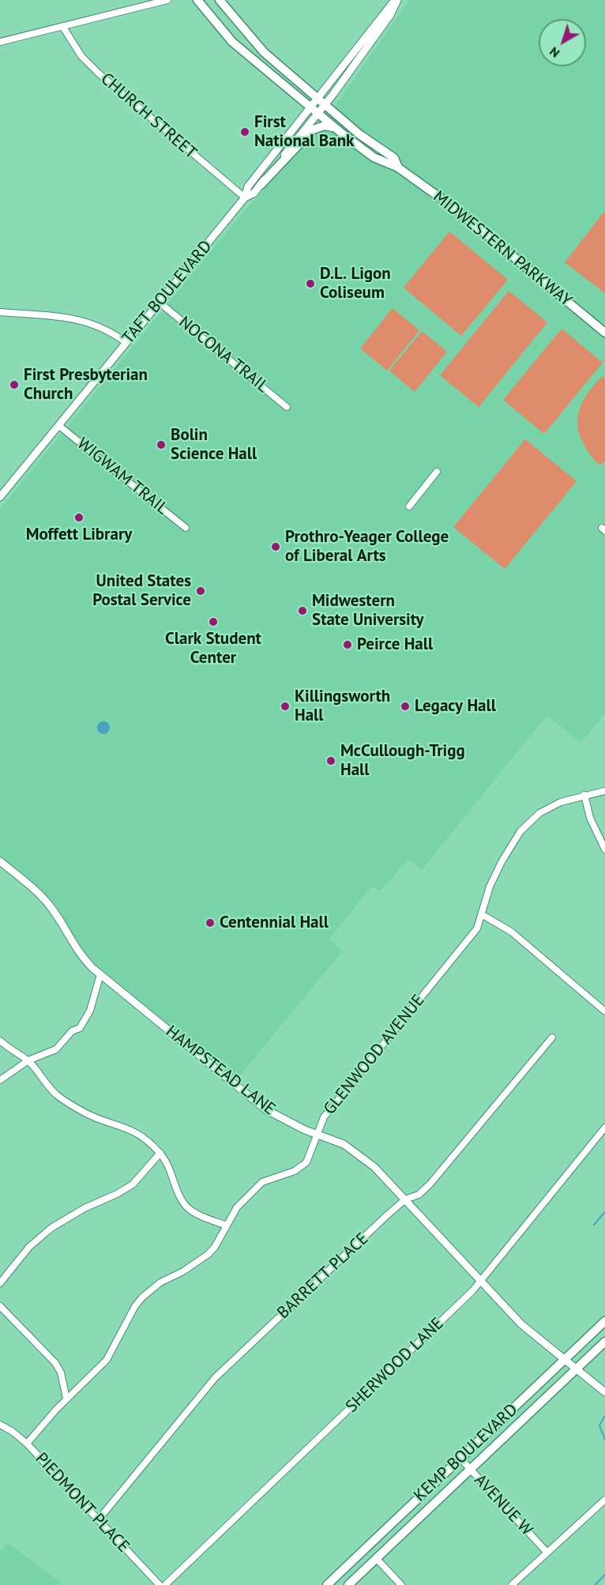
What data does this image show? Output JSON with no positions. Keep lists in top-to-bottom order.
{
  "streets": {
    "main road": ["MIDWESTERN PARKWAY", "KEMP BOULEVARD"],
    "street": [
      "CHURCH STREET",
      "TAFT BOULEVARD",
      "NOCONA TRAIL",
      "WIGWAM TRAIL",
      "GLENWOOD AVENUE",
      "HAMPSTEAD LANE",
      "BARRETT PLACE",
      "SHERWOOD LANE",
      "PIEDMONT PLACE",
      "AVENUE W"
    ]
  },
  "crossings": [
    ["CHURCH STREET", "TAFT BOULEVARD"],
    ["MIDWESTERN PARKWAY", "TAFT BOULEVARD"],
    ["TAFT BOULEVARD", "NOCONA TRAIL"],
    ["TAFT BOULEVARD", "WIGWAM TRAIL"],
    ["GLENWOOD AVENUE", "HAMPSTEAD LANE"],
    ["GLENWOOD AVENUE", "PIEDMONT PLACE"],
    ["HAMPSTEAD LANE", "BARRETT PLACE"],
    ["HAMPSTEAD LANE", "SHERWOOD LANE"],
    ["HAMPSTEAD LANE", "KEMP BOULEVARD"],
    ["BARRETT PLACE", "PIEDMONT PLACE"],
    ["KEMP BOULEVARD", "AVENUE W"]
  ],
  "places": [
    "First National Bank",
    "D.L. Ligon Coliseum",
    "First Presbyterian Church",
    "Bolin Science Hall",
    "Moffett Library",
    "Prothro-Yeager College of Liberal Arts",
    "United States Postal Service",
    "Midwestern State University",
    "Clark Student Center",
    "Peirce Hall",
    "Killingsworth Hall",
    "Legacy Hall",
    "McCullough-Trigg Hall",
    "Centennial Hall"
  ],
  "north": "bottom left"
}
